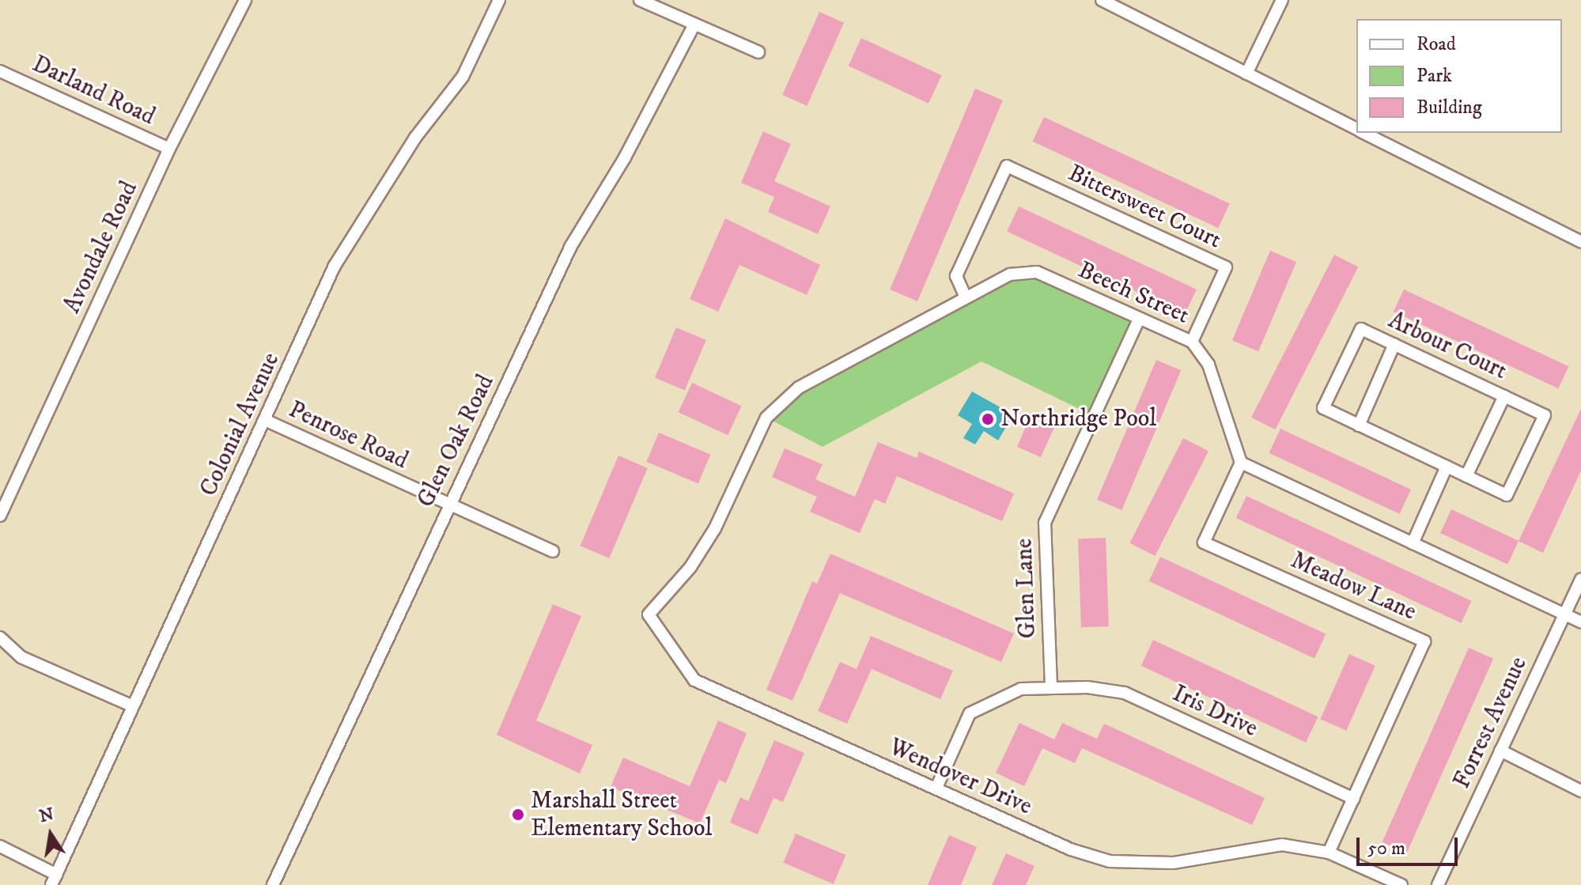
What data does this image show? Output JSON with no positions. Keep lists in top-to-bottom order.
{
  "streets": {
    "street": [
      "Darland Road",
      "Bittersweet Court",
      "Avondale Road",
      "Beech Street",
      "Arbour Court",
      "Colonial Avenue",
      "Penrose Road",
      "Glen Oak Road",
      "Meadow Lane",
      "Glen Lane",
      "Iris Drive",
      "Forrest Avenue",
      "Wendover Drive"
    ]
  },
  "crossings": [
    ["Darland Road", "Avondale Road"],
    ["Bittersweet Court", "Beech Street"],
    ["Beech Street", "Meadow Lane"],
    ["Beech Street", "Glen Lane"],
    ["Beech Street", "Wendover Drive"],
    ["Colonial Avenue", "Penrose Road"],
    ["Penrose Road", "Glen Oak Road"],
    ["Meadow Lane", "Iris Drive"],
    ["Meadow Lane", "Wendover Drive"],
    ["Glen Lane", "Iris Drive"],
    ["Iris Drive", "Wendover Drive"]
  ],
  "places": ["Northridge Pool", "Marshall Street Elementary School"],
  "legend": ["Road", "Park", "Building"],
  "scale_bar": "50 m",
  "north": "top"
}
